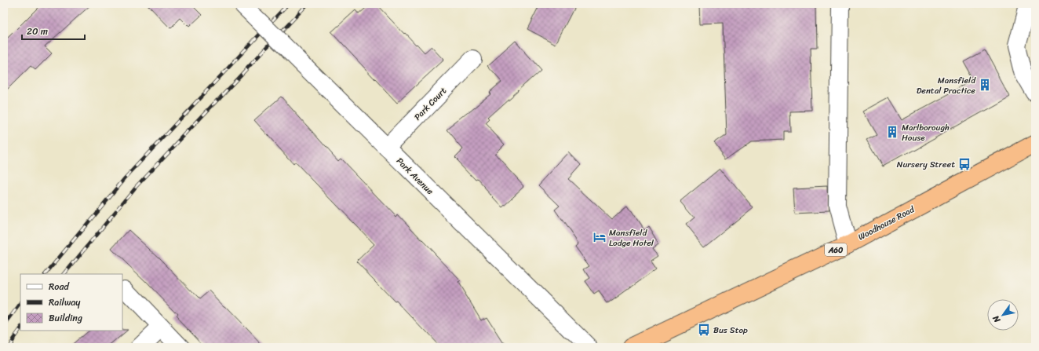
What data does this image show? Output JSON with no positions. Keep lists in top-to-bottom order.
{
  "streets": {
    "highway": ["Woodhouse Road", "A60"],
    "street": ["Park Court", "Park Avenue"]
  },
  "crossings": [
    ["Park Court", "Park Avenue"]
  ],
  "places": {
    "building": ["Mansfield Dental Practice", "Marlborough House"],
    "bus stop": ["Nursery Street", "Bus Stop"],
    "hotel": ["Mansfield Lodge Hotel"]
  },
  "legend": ["Road", "Railway", "Building"],
  "scale_bar": "20 m",
  "north": "bottom left"
}
